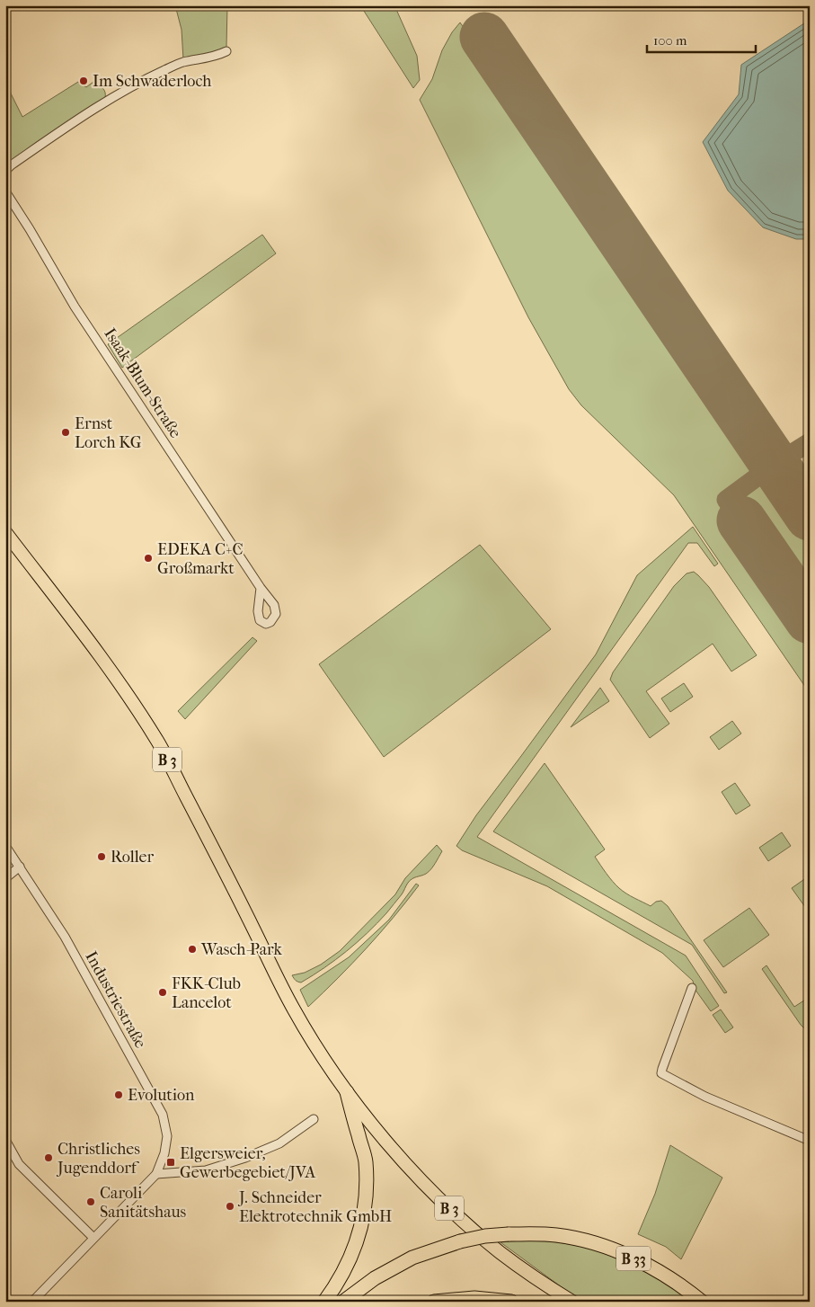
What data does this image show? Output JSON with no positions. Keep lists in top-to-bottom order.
{
  "streets": {
    "highway": ["B 33"],
    "main road": ["B 3"],
    "street": ["Isaak-Blum-Straße", "Industriestraße"]
  },
  "places": {
    "other": [
      "Im Schwaderloch",
      "Ernst Lorch KG",
      "EDEKA C+C Großmarkt",
      "Roller",
      "Wasch-Park",
      "FKK-Club Lancelot",
      "Evolution",
      "Christliches Jugenddorf",
      "Caroli Sanitätshaus",
      "J. Schneider Elektrotechnik GmbH"
    ],
    "transit": ["Elgersweier, Gewerbegebiet/JVA"]
  },
  "scale_bar": "100 m"
}
